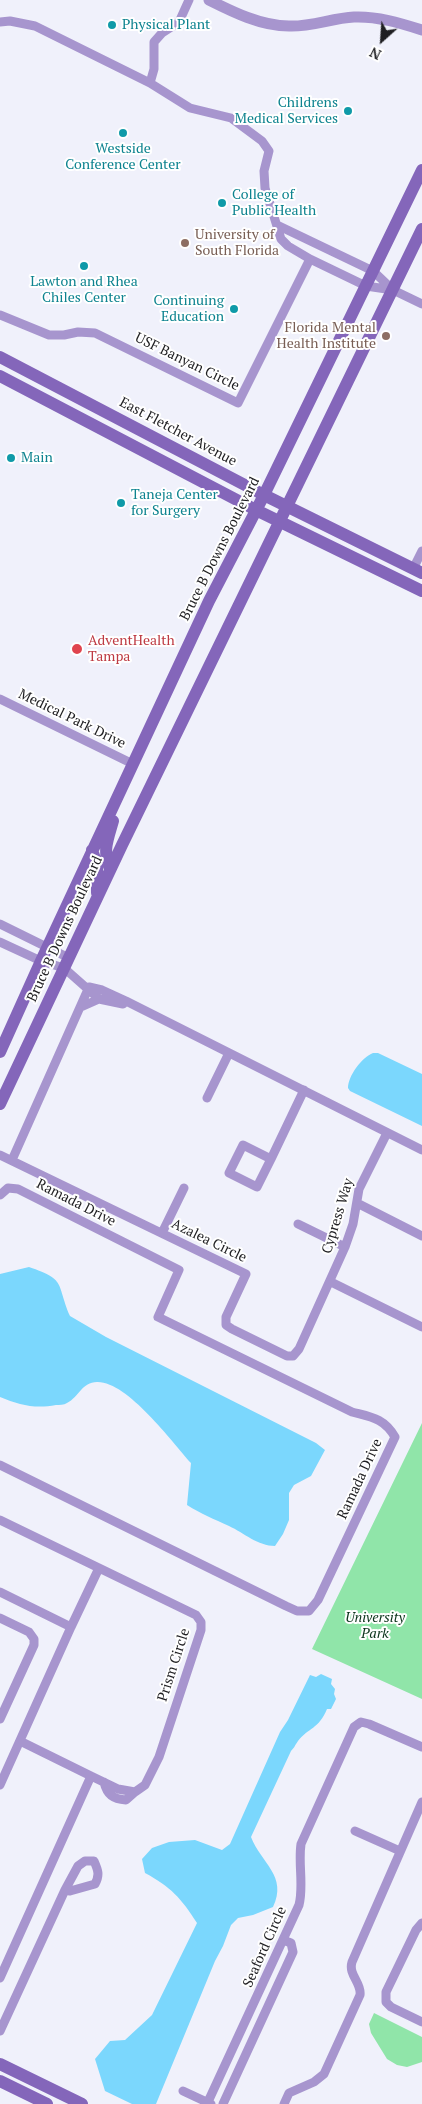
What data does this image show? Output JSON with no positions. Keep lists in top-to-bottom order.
{
  "streets": {
    "main road": ["East Fletcher Avenue", "Bruce B Downs Boulevard"],
    "street": [
      "USF Banyan Circle",
      "Medical Park Drive",
      "Ramada Drive",
      "Cypress Way",
      "Azalea Circle",
      "Prism Circle",
      "Seaford Circle"
    ]
  },
  "crossings": [
    ["East Fletcher Avenue", "Bruce B Downs Boulevard"],
    ["Bruce B Downs Boulevard", "Medical Park Drive"],
    ["Cypress Way", "Azalea Circle"]
  ],
  "parks": ["University Park"],
  "places": [
    "Physical Plant",
    "Childrens Medical Services",
    "Westside Conference Center",
    "College of Public Health",
    "University of South Florida",
    "Lawton and Rhea Chiles Center",
    "Continuing Education",
    "Florida Mental Health Institute",
    "Main",
    "Taneja Center for Surgery",
    "AdventHealth Tampa"
  ],
  "north": "bottom left"
}
